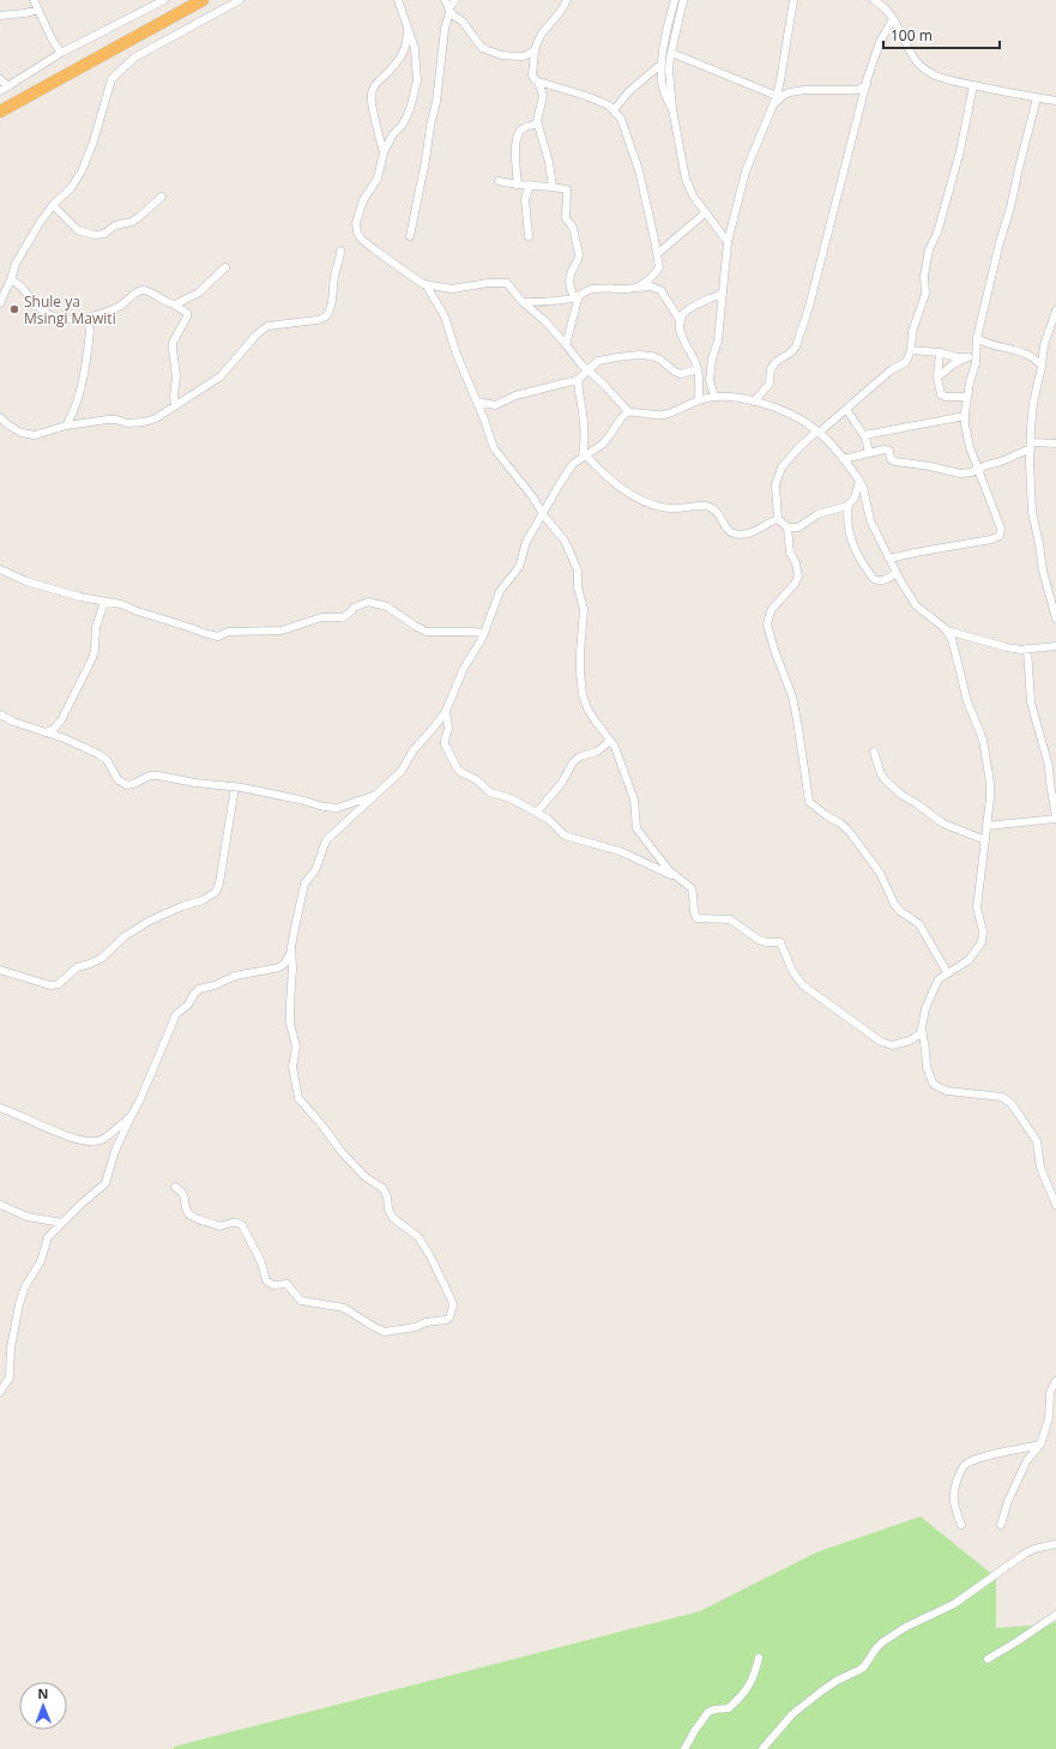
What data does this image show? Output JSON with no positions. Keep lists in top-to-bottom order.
{
  "places": ["Shule ya Msingi Mawiti"],
  "scale_bar": "100 m",
  "north": "top"
}
